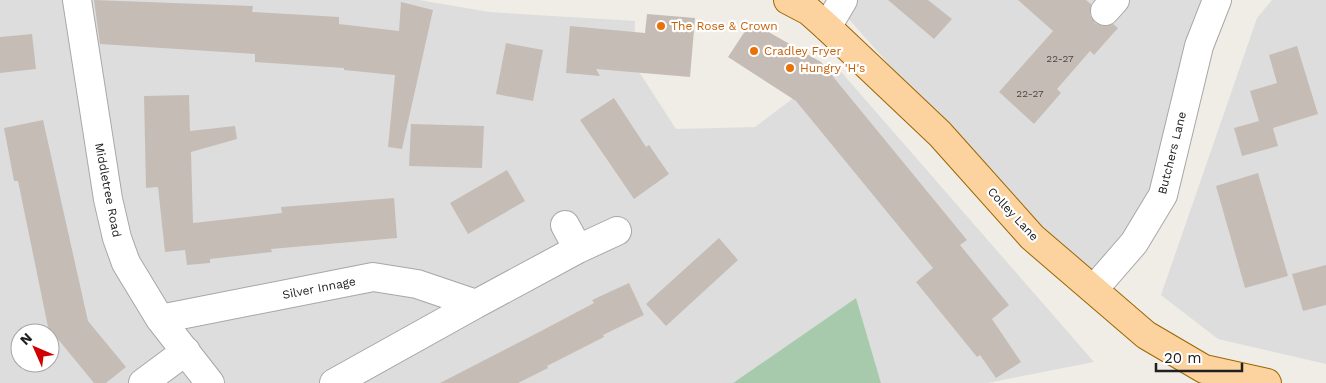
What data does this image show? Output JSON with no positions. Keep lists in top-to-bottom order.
{
  "streets": {
    "main road": ["Colley Lane"],
    "street": ["Butchers Lane", "Middletree Road", "Silver Innage"]
  },
  "crossings": [
    ["Butchers Lane", "Colley Lane"],
    ["Middletree Road", "Silver Innage"]
  ],
  "places": ["The Rose & Crown", "Cradley Fryer", "Hungry 'H's"],
  "house_numbers": ["22-27", "22-27"],
  "scale_bar": "20 m",
  "north": "top left"
}
